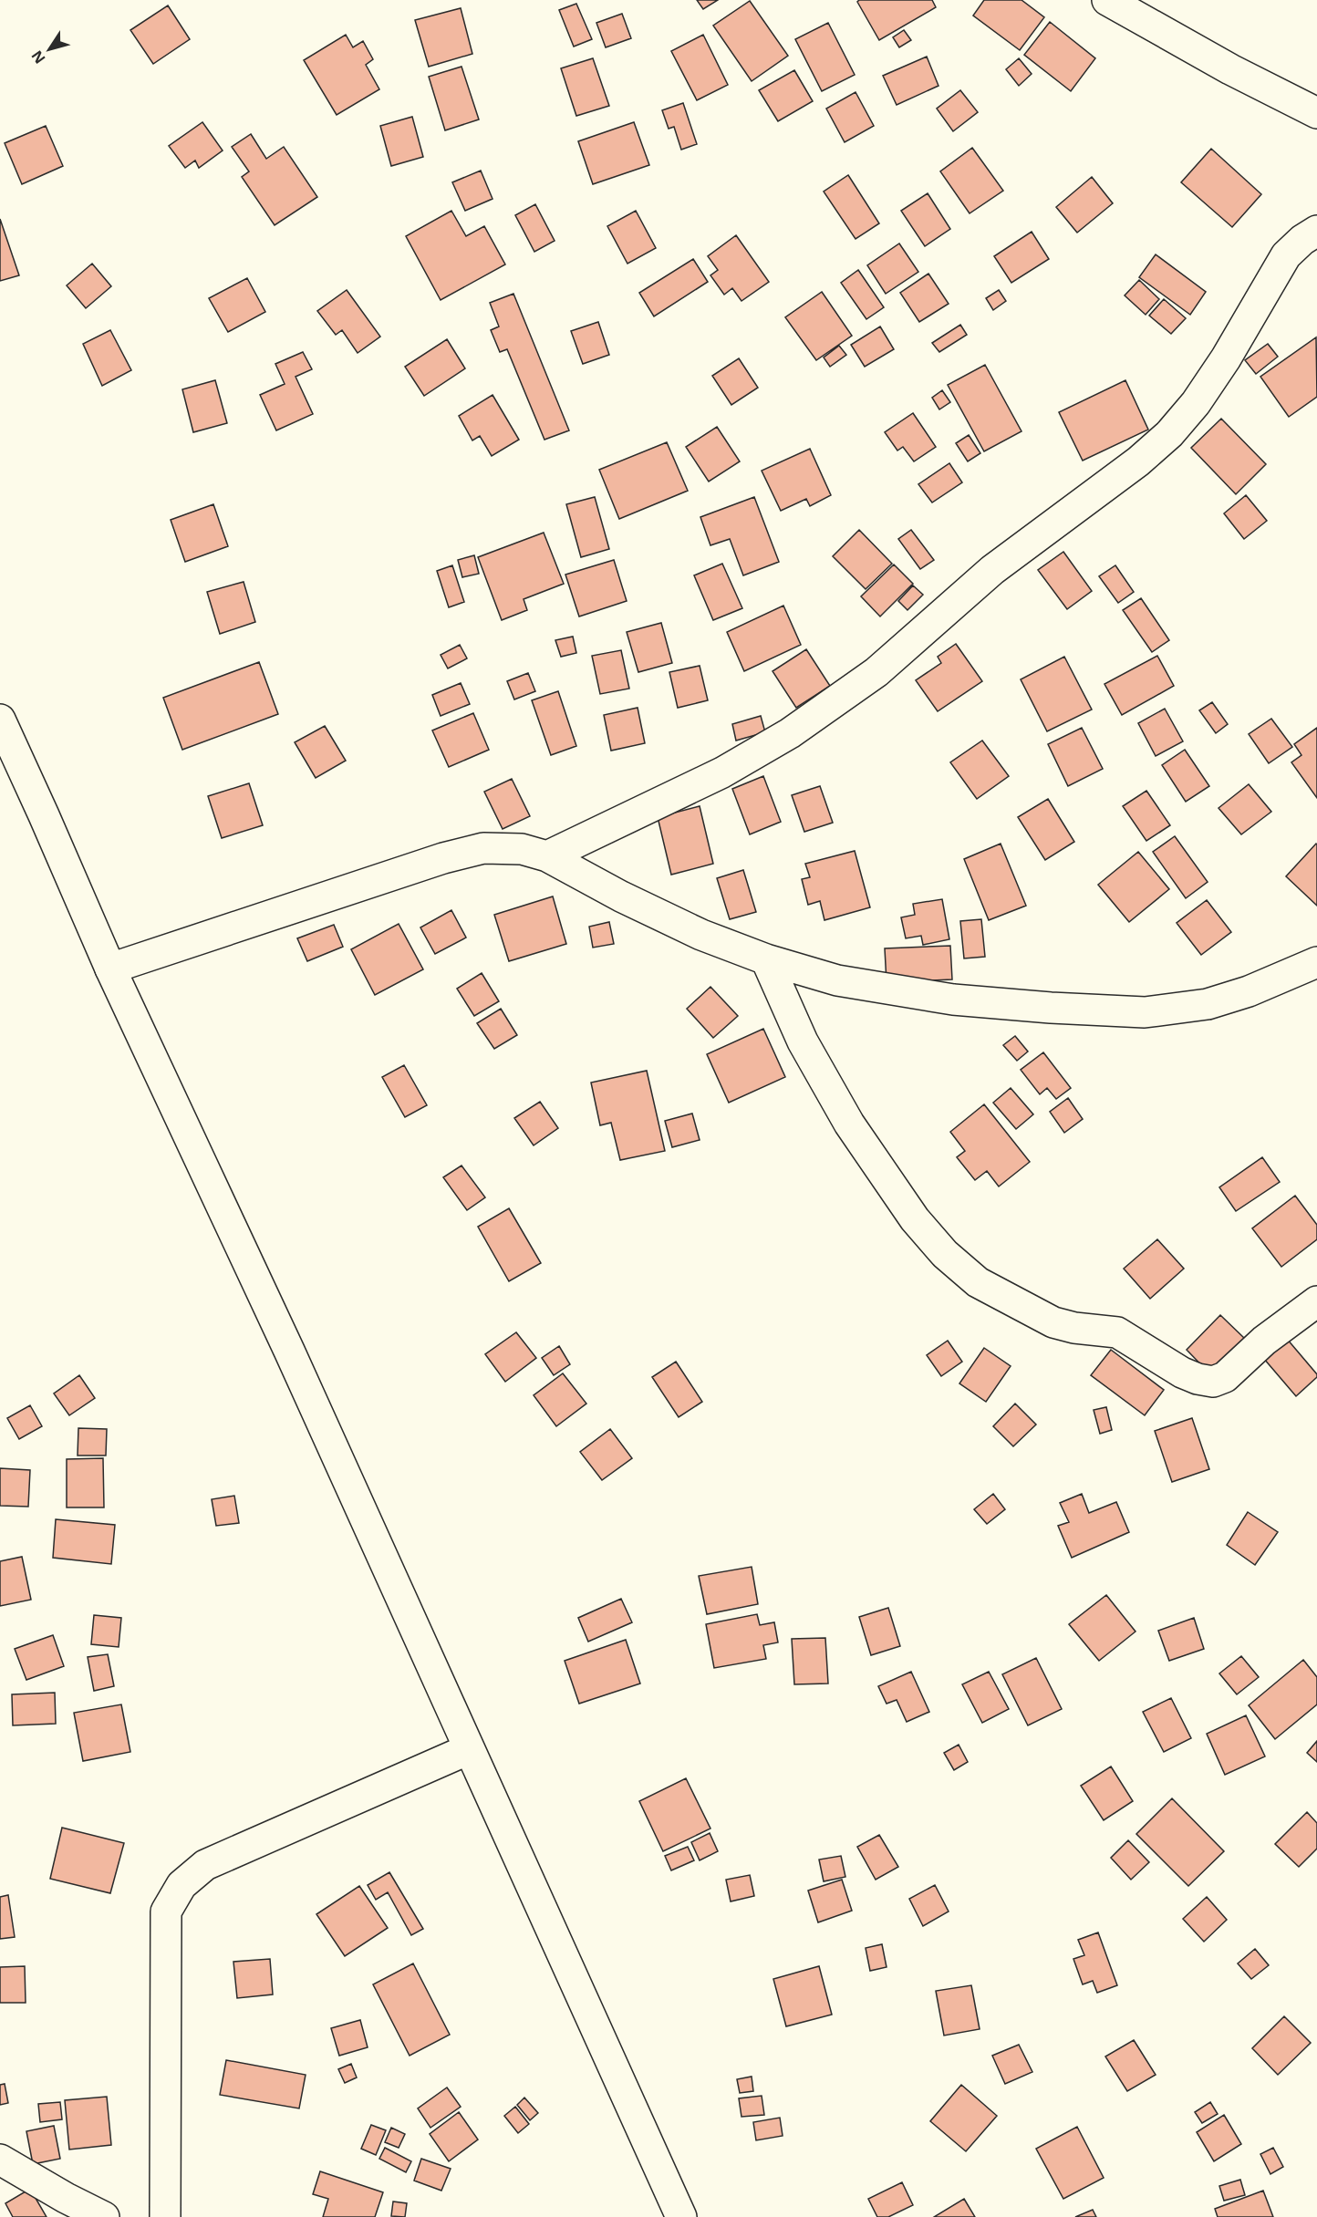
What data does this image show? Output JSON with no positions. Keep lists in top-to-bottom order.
{
  "north": "bottom left"
}
